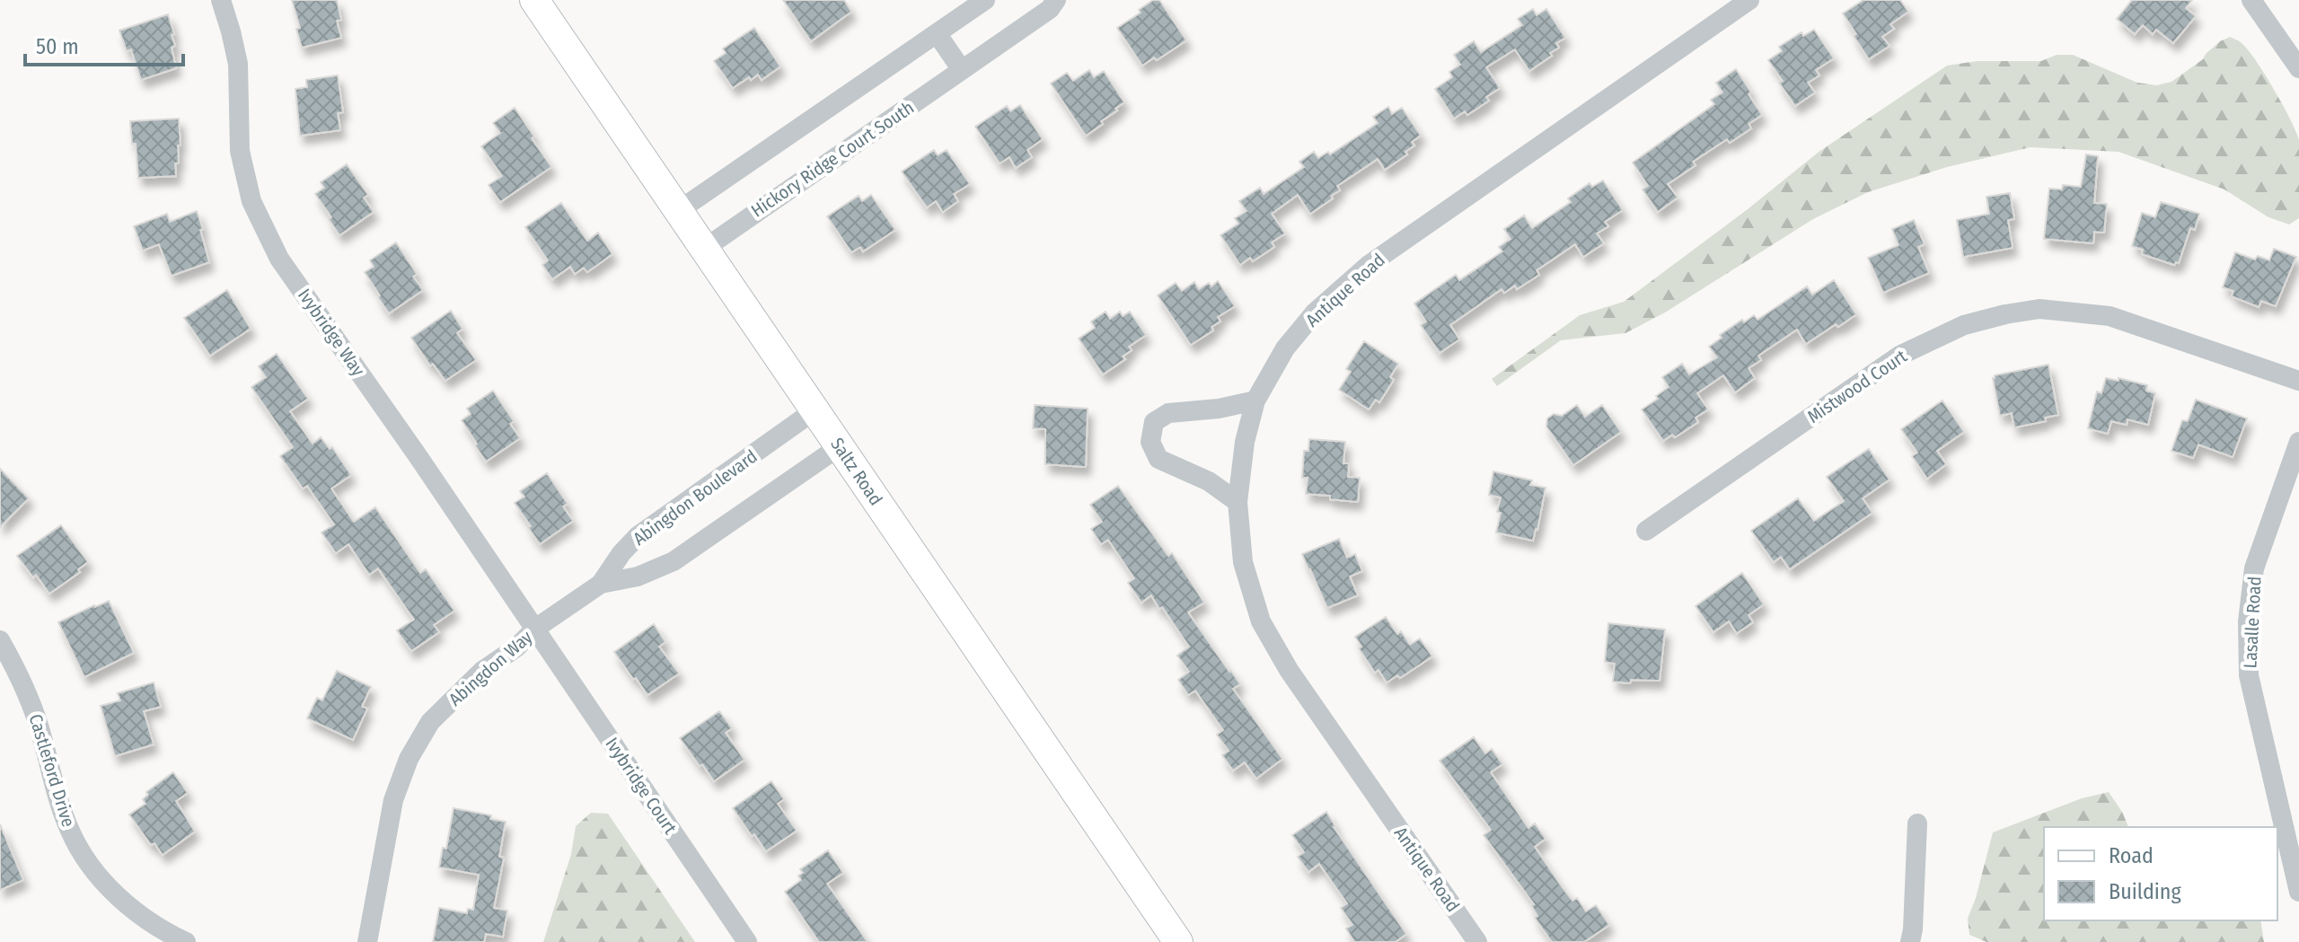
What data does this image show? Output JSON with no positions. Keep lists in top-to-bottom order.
{
  "streets": {
    "street": [
      "Hickory Ridge Court South",
      "Antique Road",
      "Ivybridge Way",
      "Mistwood Court",
      "Saltz Road",
      "Abingdon Boulevard",
      "Lasalle Road",
      "Abingdon Way",
      "Castleford Drive",
      "Ivybridge Court"
    ]
  },
  "crossings": [
    ["Hickory Ridge Court South", "Saltz Road"],
    ["Ivybridge Way", "Abingdon Way"],
    ["Ivybridge Way", "Ivybridge Court"],
    ["Saltz Road", "Abingdon Boulevard"],
    ["Abingdon Boulevard", "Abingdon Way"],
    ["Abingdon Way", "Ivybridge Court"]
  ],
  "legend": ["Road", "Building"],
  "scale_bar": "50 m"
}
